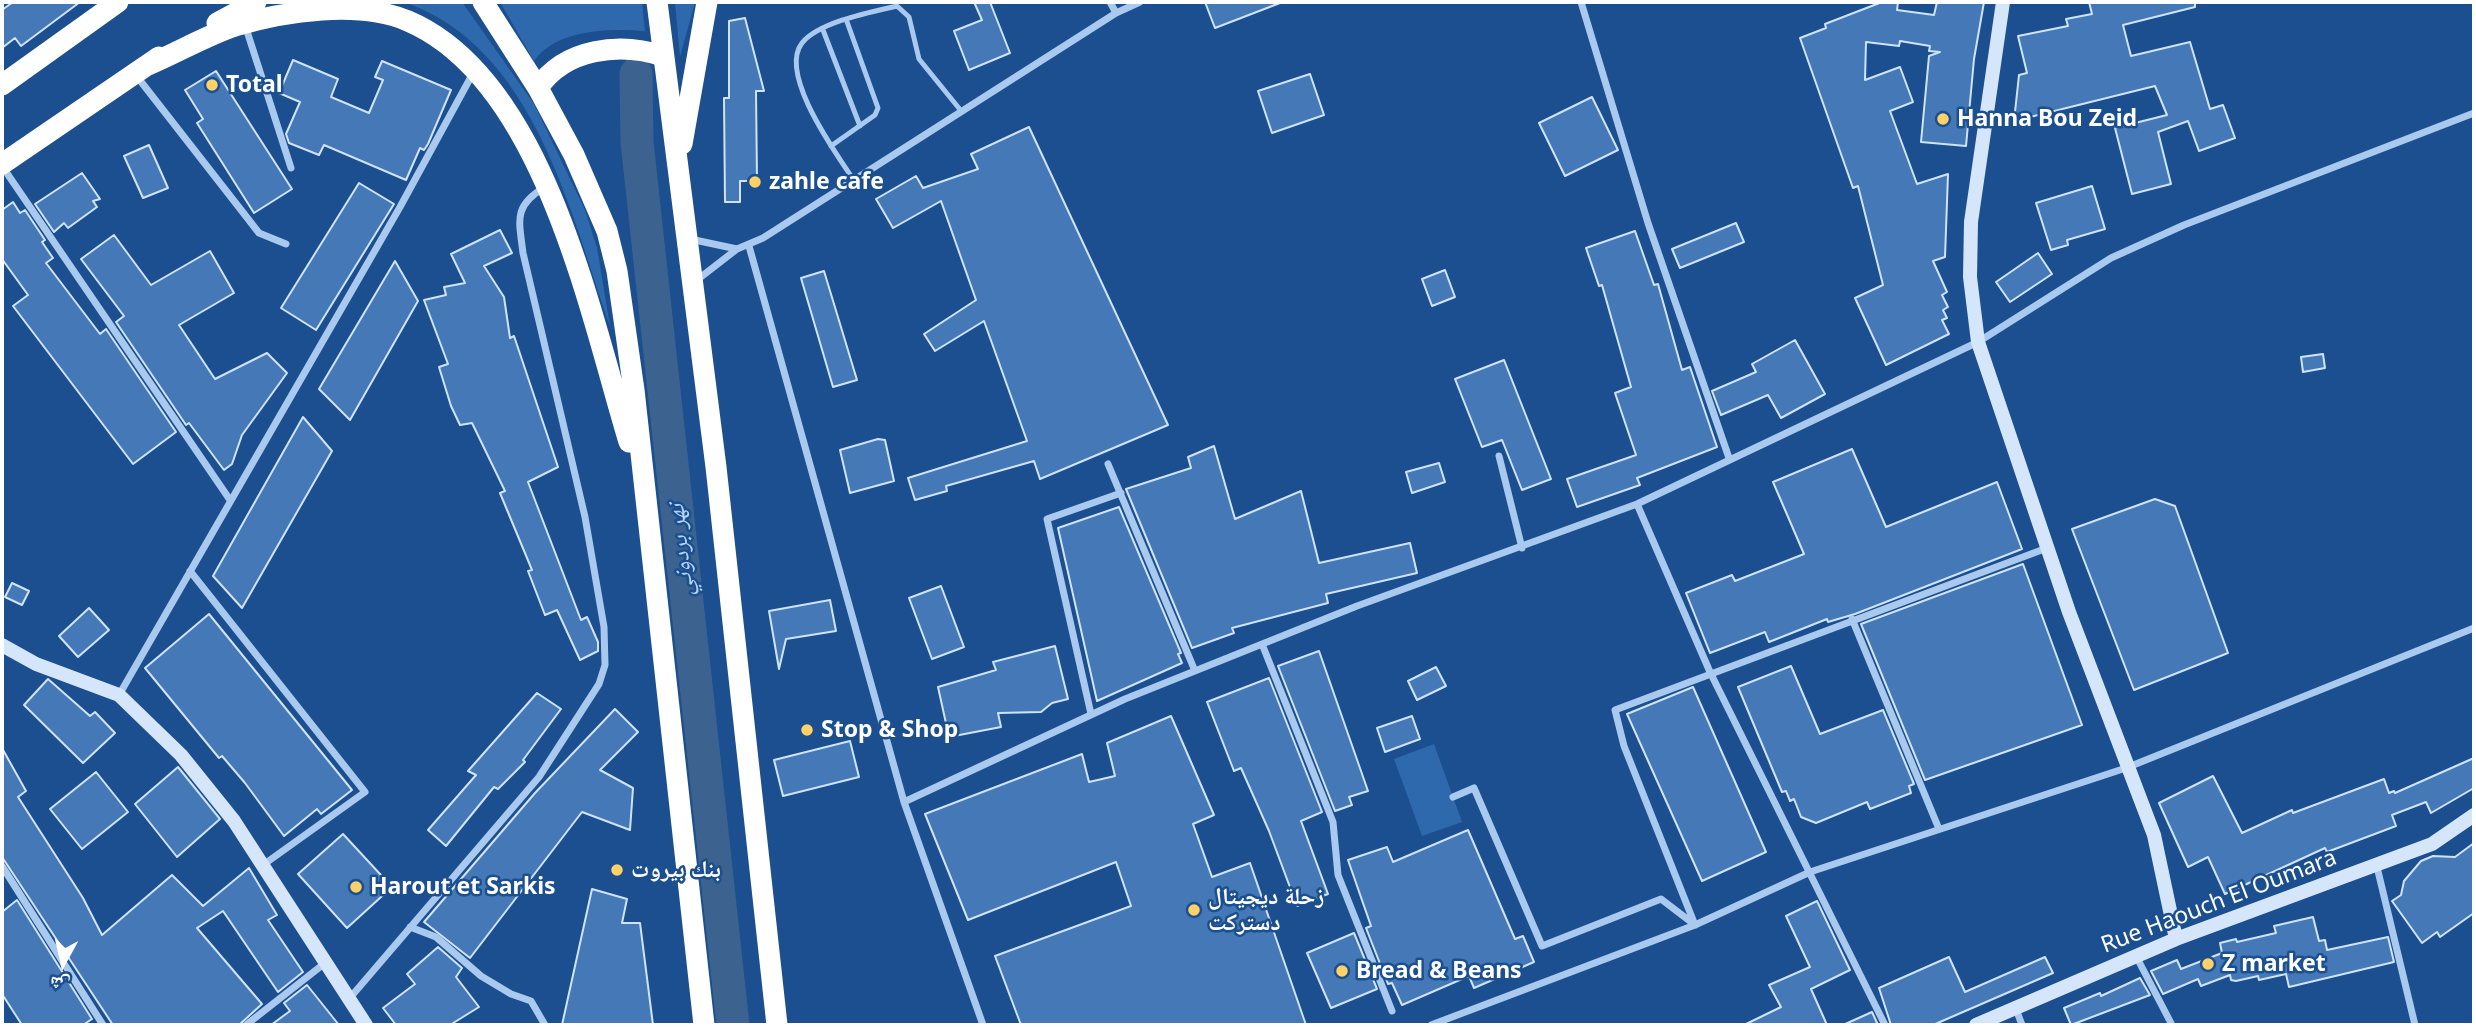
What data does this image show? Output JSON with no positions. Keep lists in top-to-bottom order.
{
  "streets": {
    "main road": ["Rue Haouch El Oumara"]
  },
  "water": ["نهر بردوني"],
  "places": [
    "Total",
    "Hanna Bou Zeid",
    "zahle cafe",
    "Stop & Shop",
    "بنك بيروت",
    "Harout et Sarkis",
    "زحلة ديجيتال دستركت",
    "Z market",
    "Bread & Beans"
  ],
  "north": "bottom"
}
